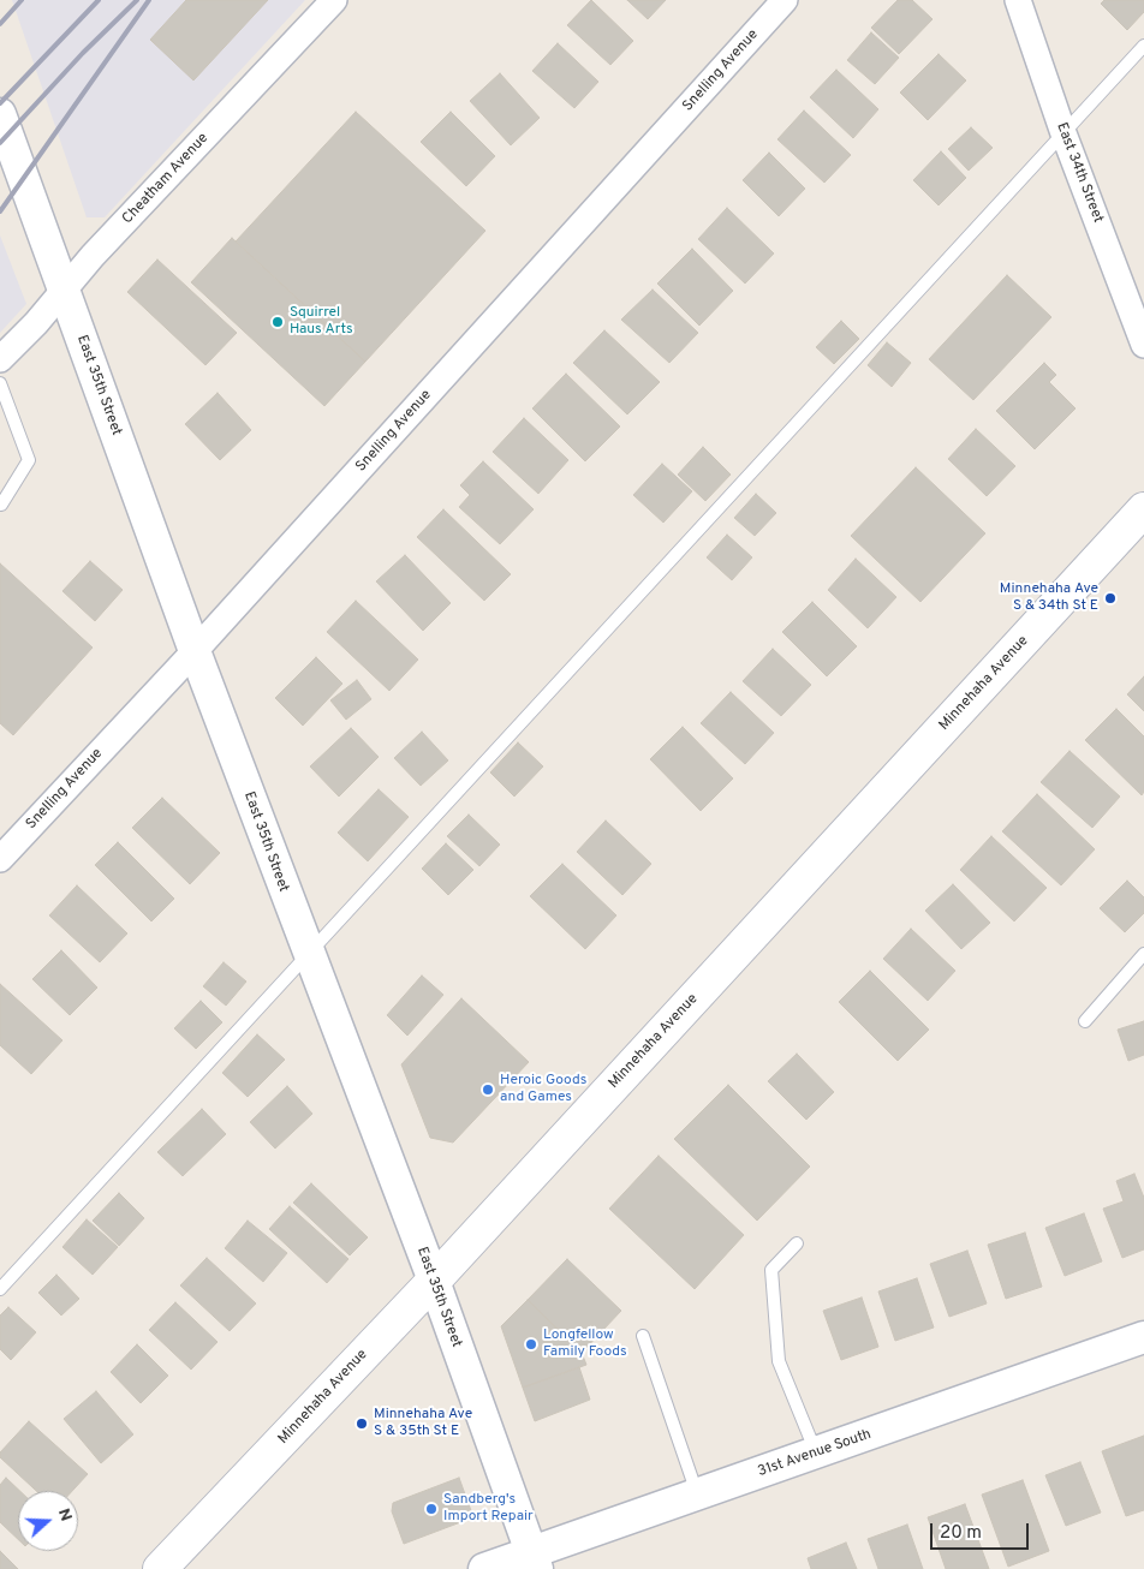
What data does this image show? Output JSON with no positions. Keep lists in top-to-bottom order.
{
  "streets": {
    "main road": ["Minnehaha Avenue"],
    "street": [
      "Snelling Avenue",
      "East 34th Street",
      "Cheatham Avenue",
      "East 35th Street",
      "31st Avenue South"
    ]
  },
  "crossings": [
    ["Snelling Avenue", "East 35th Street"],
    ["Cheatham Avenue", "East 35th Street"],
    ["East 35th Street", "Minnehaha Avenue"],
    ["East 35th Street", "31st Avenue South"]
  ],
  "places": [
    "Squirrel Haus Arts",
    "Minnehaha Ave S & 34th St E",
    "Heroic Goods and Games",
    "Longfellow Family Foods",
    "Minnehaha Ave S & 35th St E",
    "Sandberg's Import Repair"
  ],
  "scale_bar": "20 m",
  "north": "right"
}
